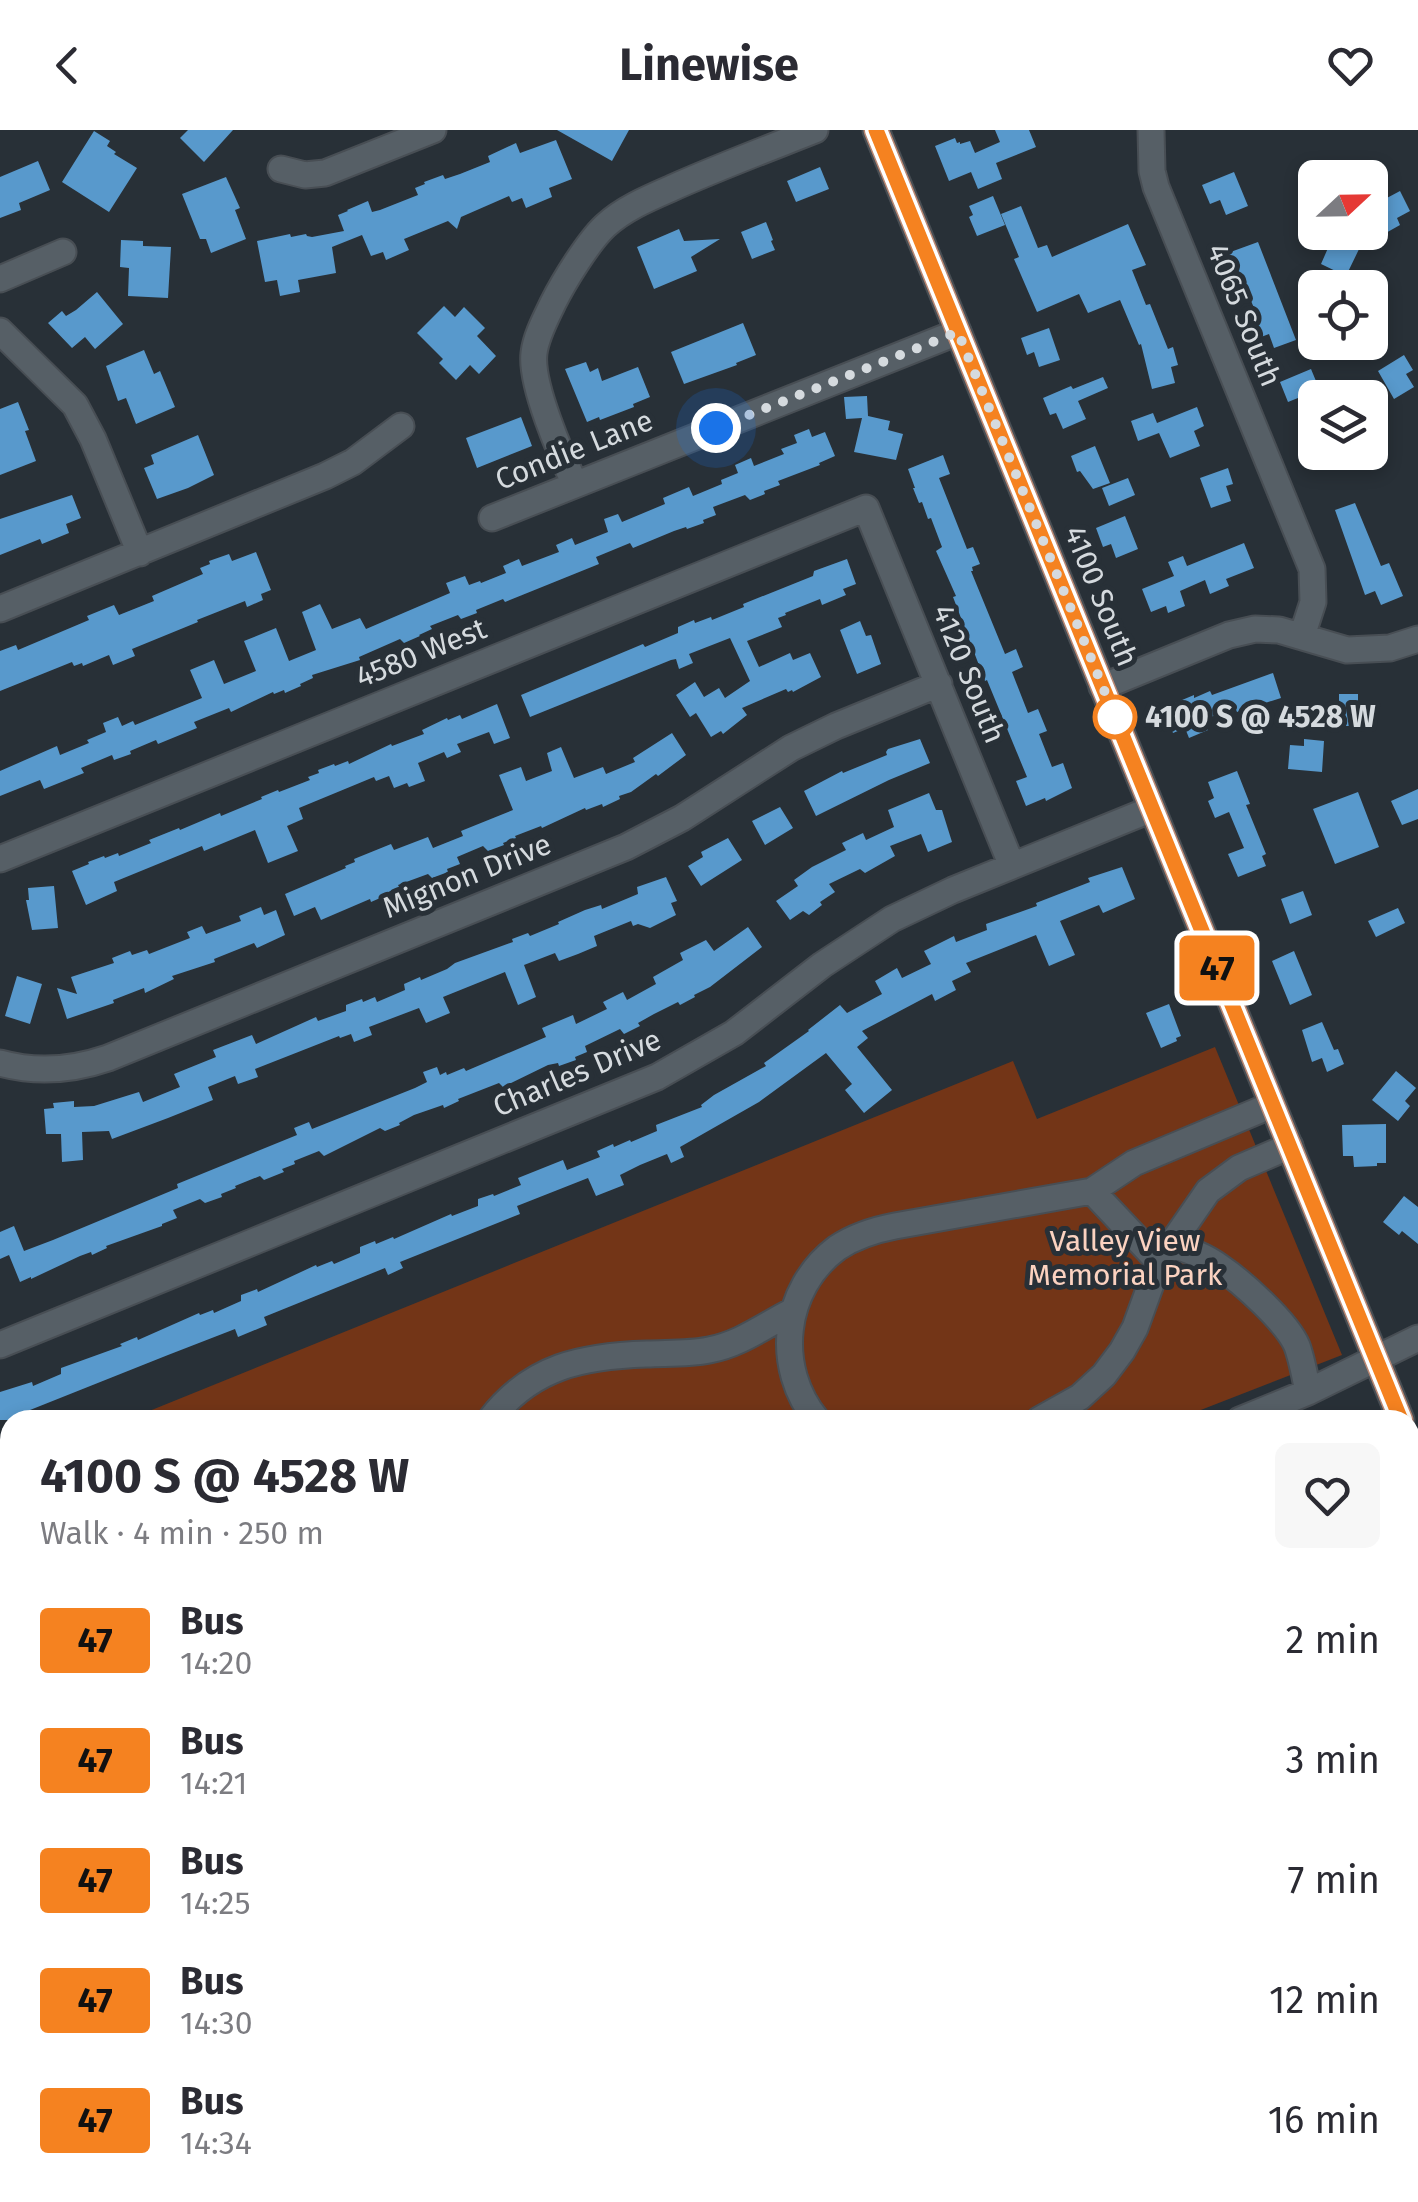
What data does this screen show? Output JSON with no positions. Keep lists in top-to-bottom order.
{
  "streets": {
    "main road": ["4100 South"],
    "street": [
      "4065 South",
      "Condie Lane",
      "4580 West",
      "4120 South",
      "Mignon Drive",
      "Charles Drive"
    ]
  },
  "crossings": [
    ["Condie Lane", "4100 South"],
    ["4100 South", "Charles Drive"],
    ["4580 West", "4120 South"],
    ["4120 South", "Mignon Drive"],
    ["4120 South", "Charles Drive"]
  ],
  "parks": ["Valley View Memorial Park"],
  "places": ["4100 S @ 4528 W"],
  "lines": ["bus line 47"],
  "north": "right",
  "page": {
    "header": "Linewise",
    "on_map": "47",
    "heading": ["4100 S @ 4528 W", "Walk · 4 min · 250 m"],
    "list": [
      {
        "mark": "47",
        "name": "Bus",
        "note": "14:20",
        "value": "2 min"
      },
      {
        "mark": "47",
        "name": "Bus",
        "note": "14:21",
        "value": "3 min"
      },
      {
        "mark": "47",
        "name": "Bus",
        "note": "14:25",
        "value": "7 min"
      },
      {
        "mark": "47",
        "name": "Bus",
        "note": "14:30",
        "value": "12 min"
      },
      {
        "mark": "47",
        "name": "Bus",
        "note": "14:34",
        "value": "16 min"
      }
    ]
  }
}
